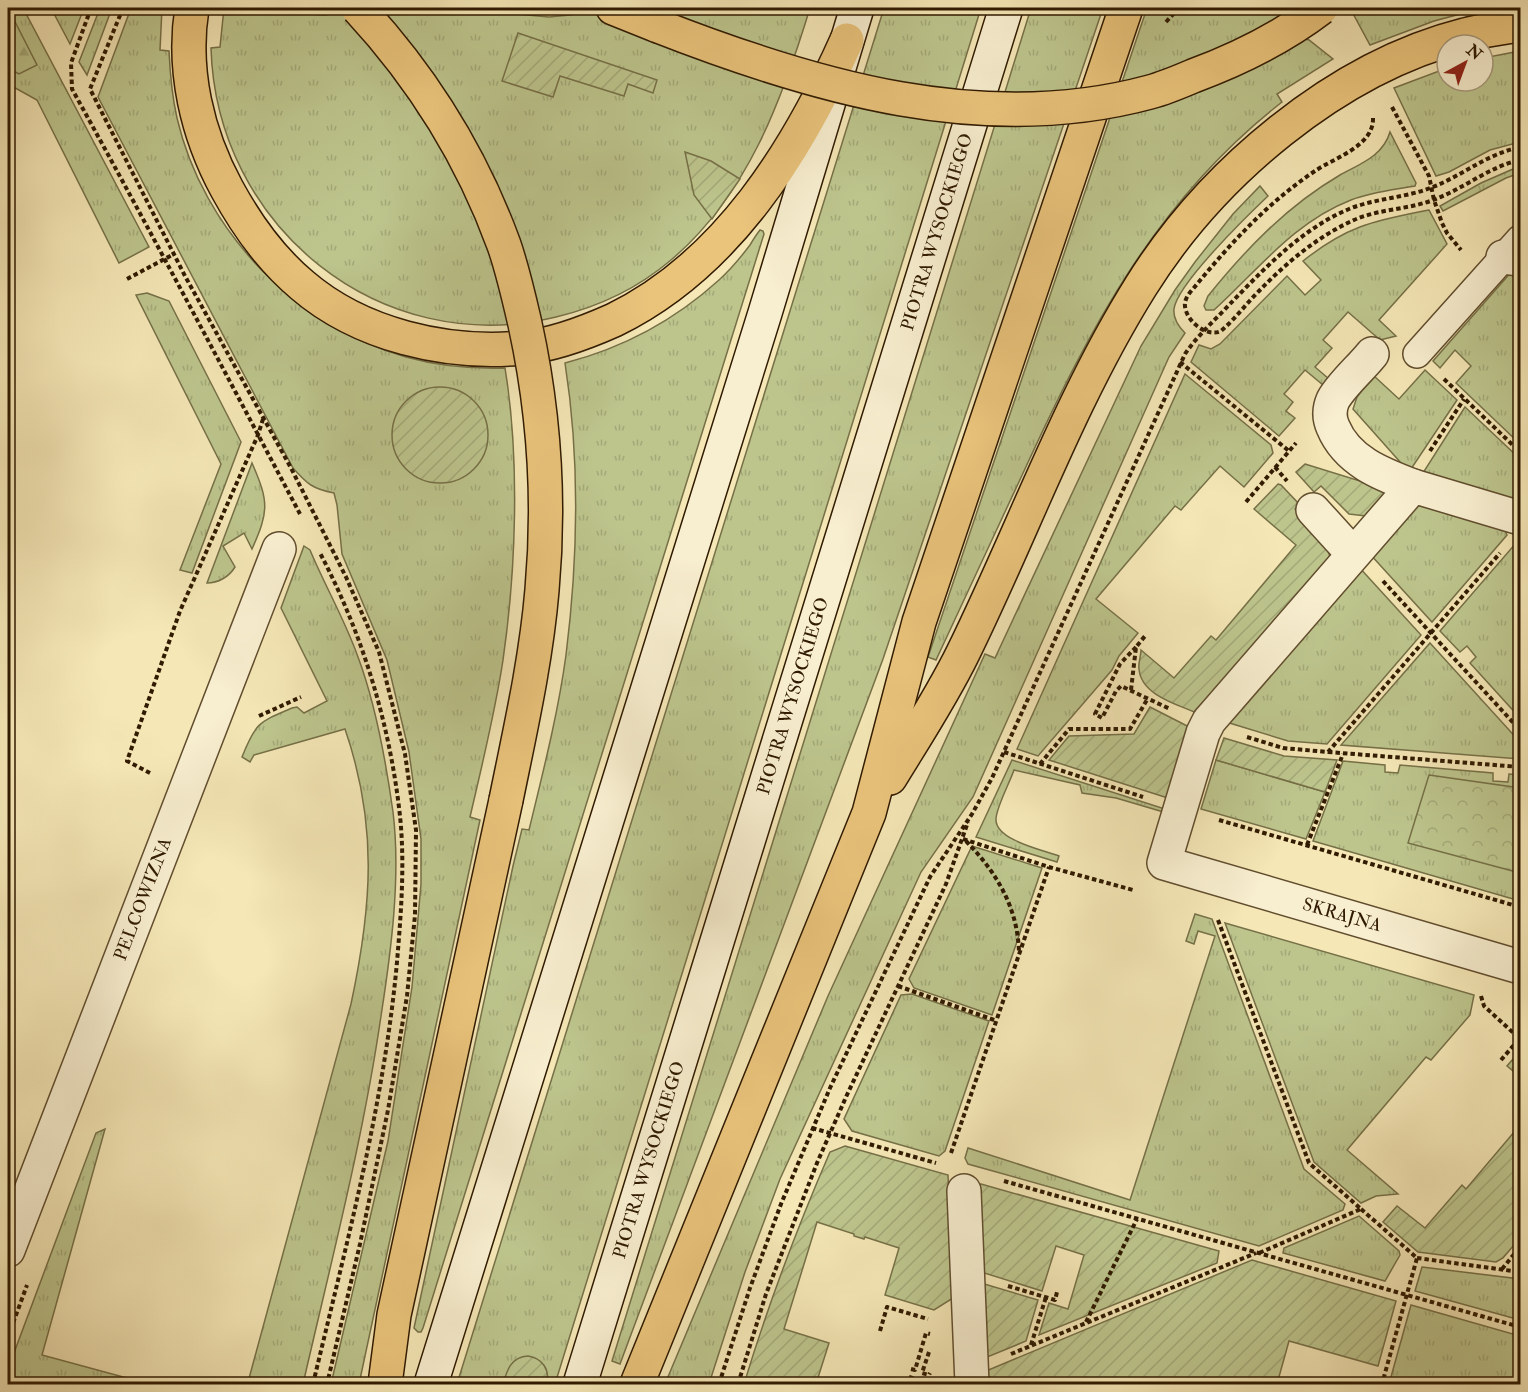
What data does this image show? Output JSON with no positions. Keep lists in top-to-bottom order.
{
  "streets": {
    "main road": ["PIOTRA WYSOCKIEGO", "PELCOWIZNA", "SKRAJNA"]
  },
  "north": "top right"
}
